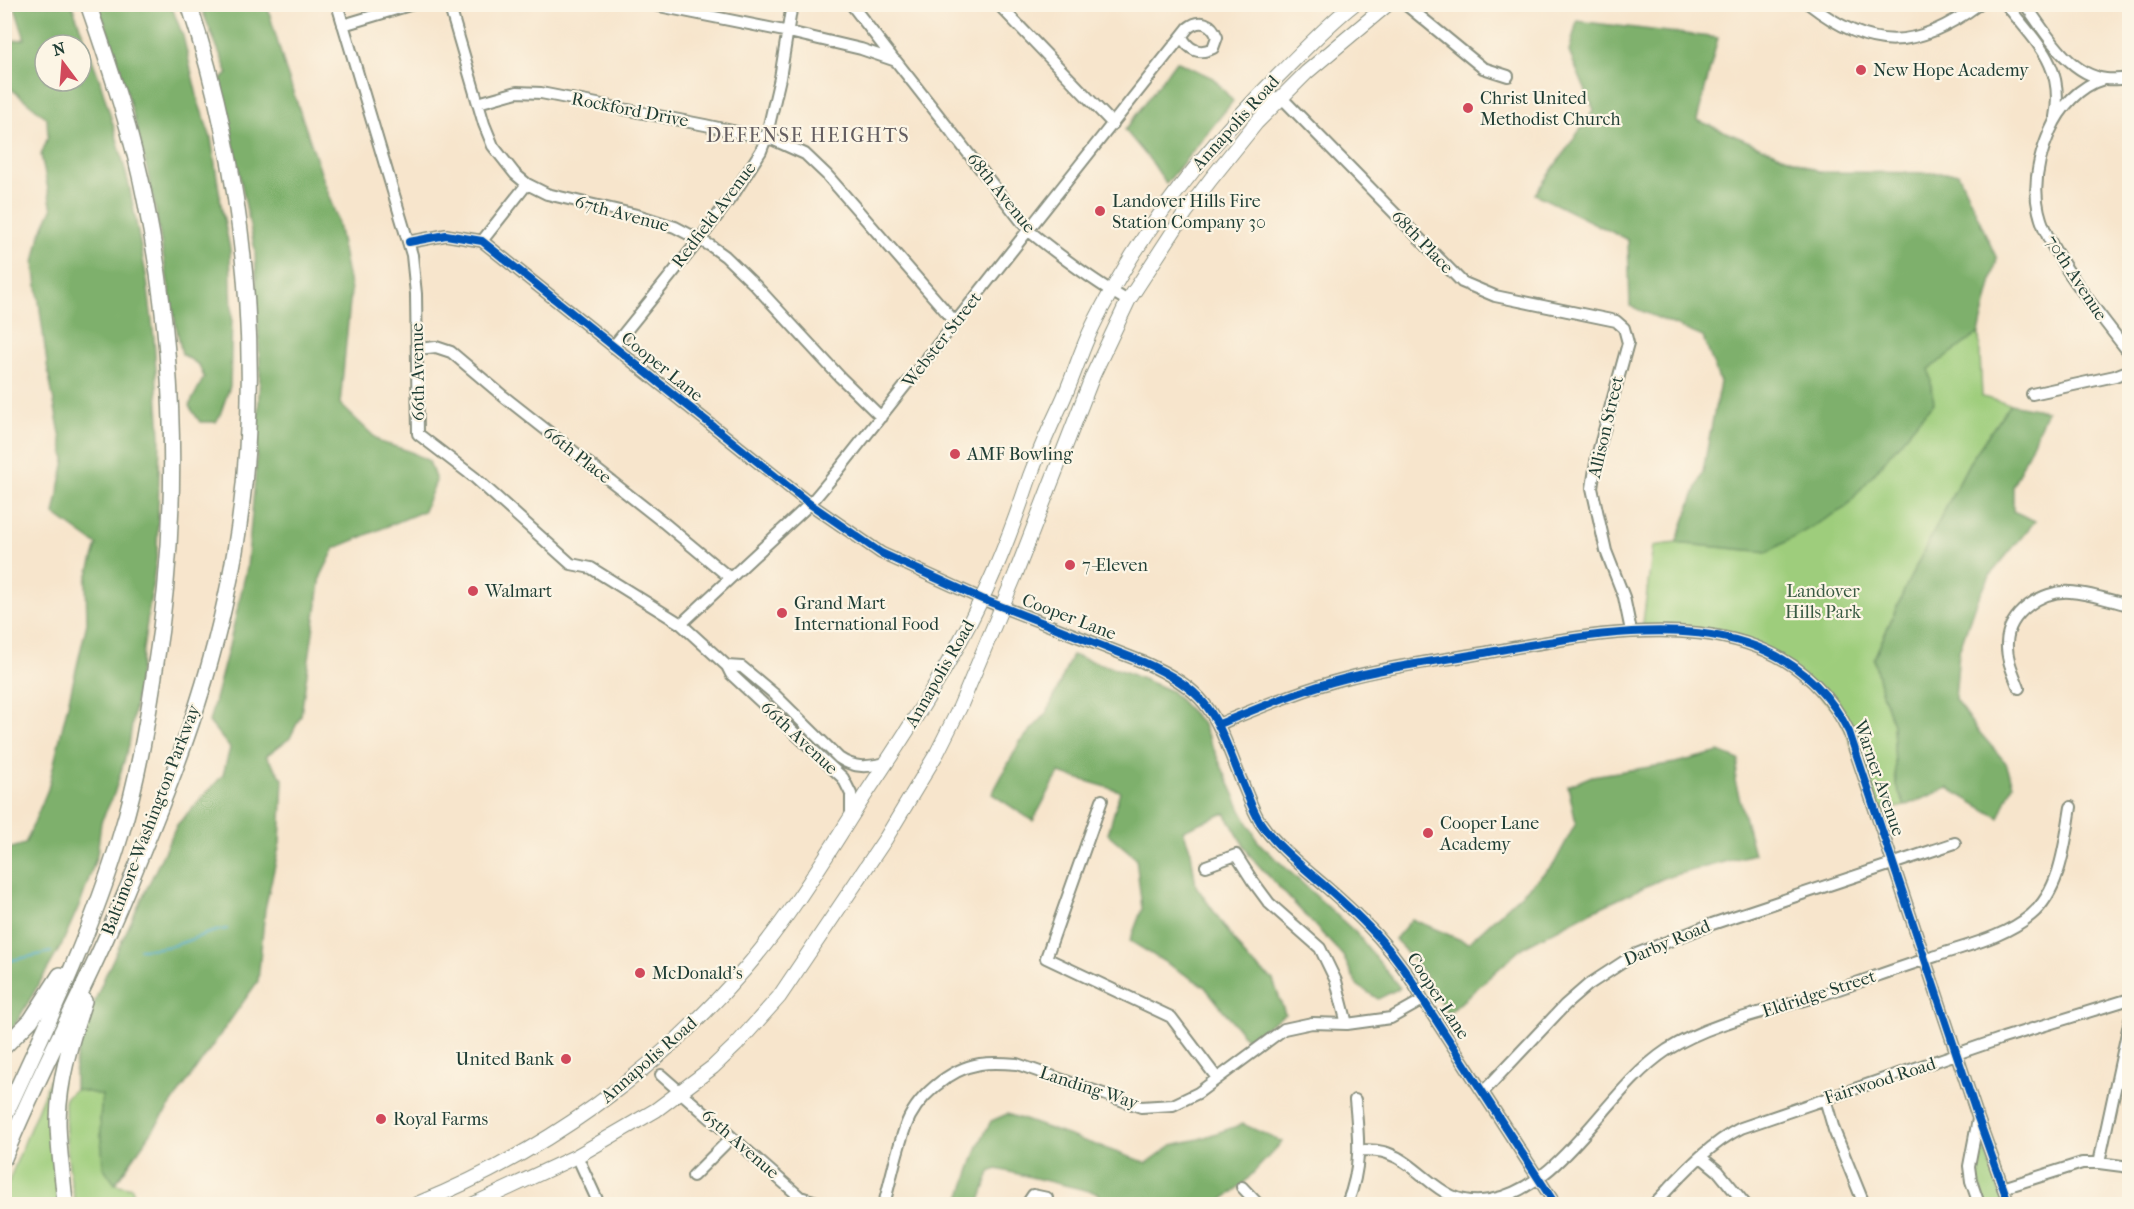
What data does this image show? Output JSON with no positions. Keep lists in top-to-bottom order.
{
  "streets": {
    "highway": ["Baltimore-Washington Parkway"],
    "main road": ["Annapolis Road"],
    "street": [
      "Rockford Drive",
      "68th Avenue",
      "67th Avenue",
      "Redfield Avenue",
      "68th Place",
      "70th Avenue",
      "Webster Street",
      "Cooper Lane",
      "66th Avenue",
      "Allison Street",
      "66th Place",
      "Warner Avenue",
      "Darby Road",
      "Eldridge Street",
      "Fairwood Road",
      "Landing Way",
      "65th Avenue"
    ]
  },
  "crossings": [
    ["Rockford Drive", "67th Avenue"],
    ["Rockford Drive", "Redfield Avenue"],
    ["Rockford Drive", "Webster Street"],
    ["Annapolis Road", "68th Avenue"],
    ["Annapolis Road", "68th Place"],
    ["Annapolis Road", "Cooper Lane"],
    ["Annapolis Road", "66th Avenue"],
    ["Annapolis Road", "65th Avenue"],
    ["68th Avenue", "Webster Street"],
    ["67th Avenue", "Redfield Avenue"],
    ["67th Avenue", "Webster Street"],
    ["Redfield Avenue", "Cooper Lane"],
    ["68th Place", "Allison Street"],
    ["Webster Street", "Cooper Lane"],
    ["Webster Street", "66th Avenue"],
    ["Webster Street", "66th Place"],
    ["Cooper Lane", "66th Avenue"],
    ["Cooper Lane", "Warner Avenue"],
    ["Cooper Lane", "Darby Road"],
    ["Cooper Lane", "Eldridge Street"],
    ["Cooper Lane", "Landing Way"],
    ["66th Avenue", "66th Place"],
    ["Allison Street", "Warner Avenue"],
    ["Warner Avenue", "Darby Road"],
    ["Warner Avenue", "Eldridge Street"],
    ["Warner Avenue", "Fairwood Road"]
  ],
  "districts": ["DEFENSE HEIGHTS"],
  "parks": ["Landover Hills Park"],
  "places": [
    "New Hope Academy",
    "Christ United Methodist Church",
    "Landover Hills Fire Station Company 30",
    "AMF Bowling",
    "7-Eleven",
    "Walmart",
    "Grand Mart International Food",
    "Cooper Lane Academy",
    "McDonald's",
    "United Bank",
    "Royal Farms"
  ],
  "north": "top"
}
